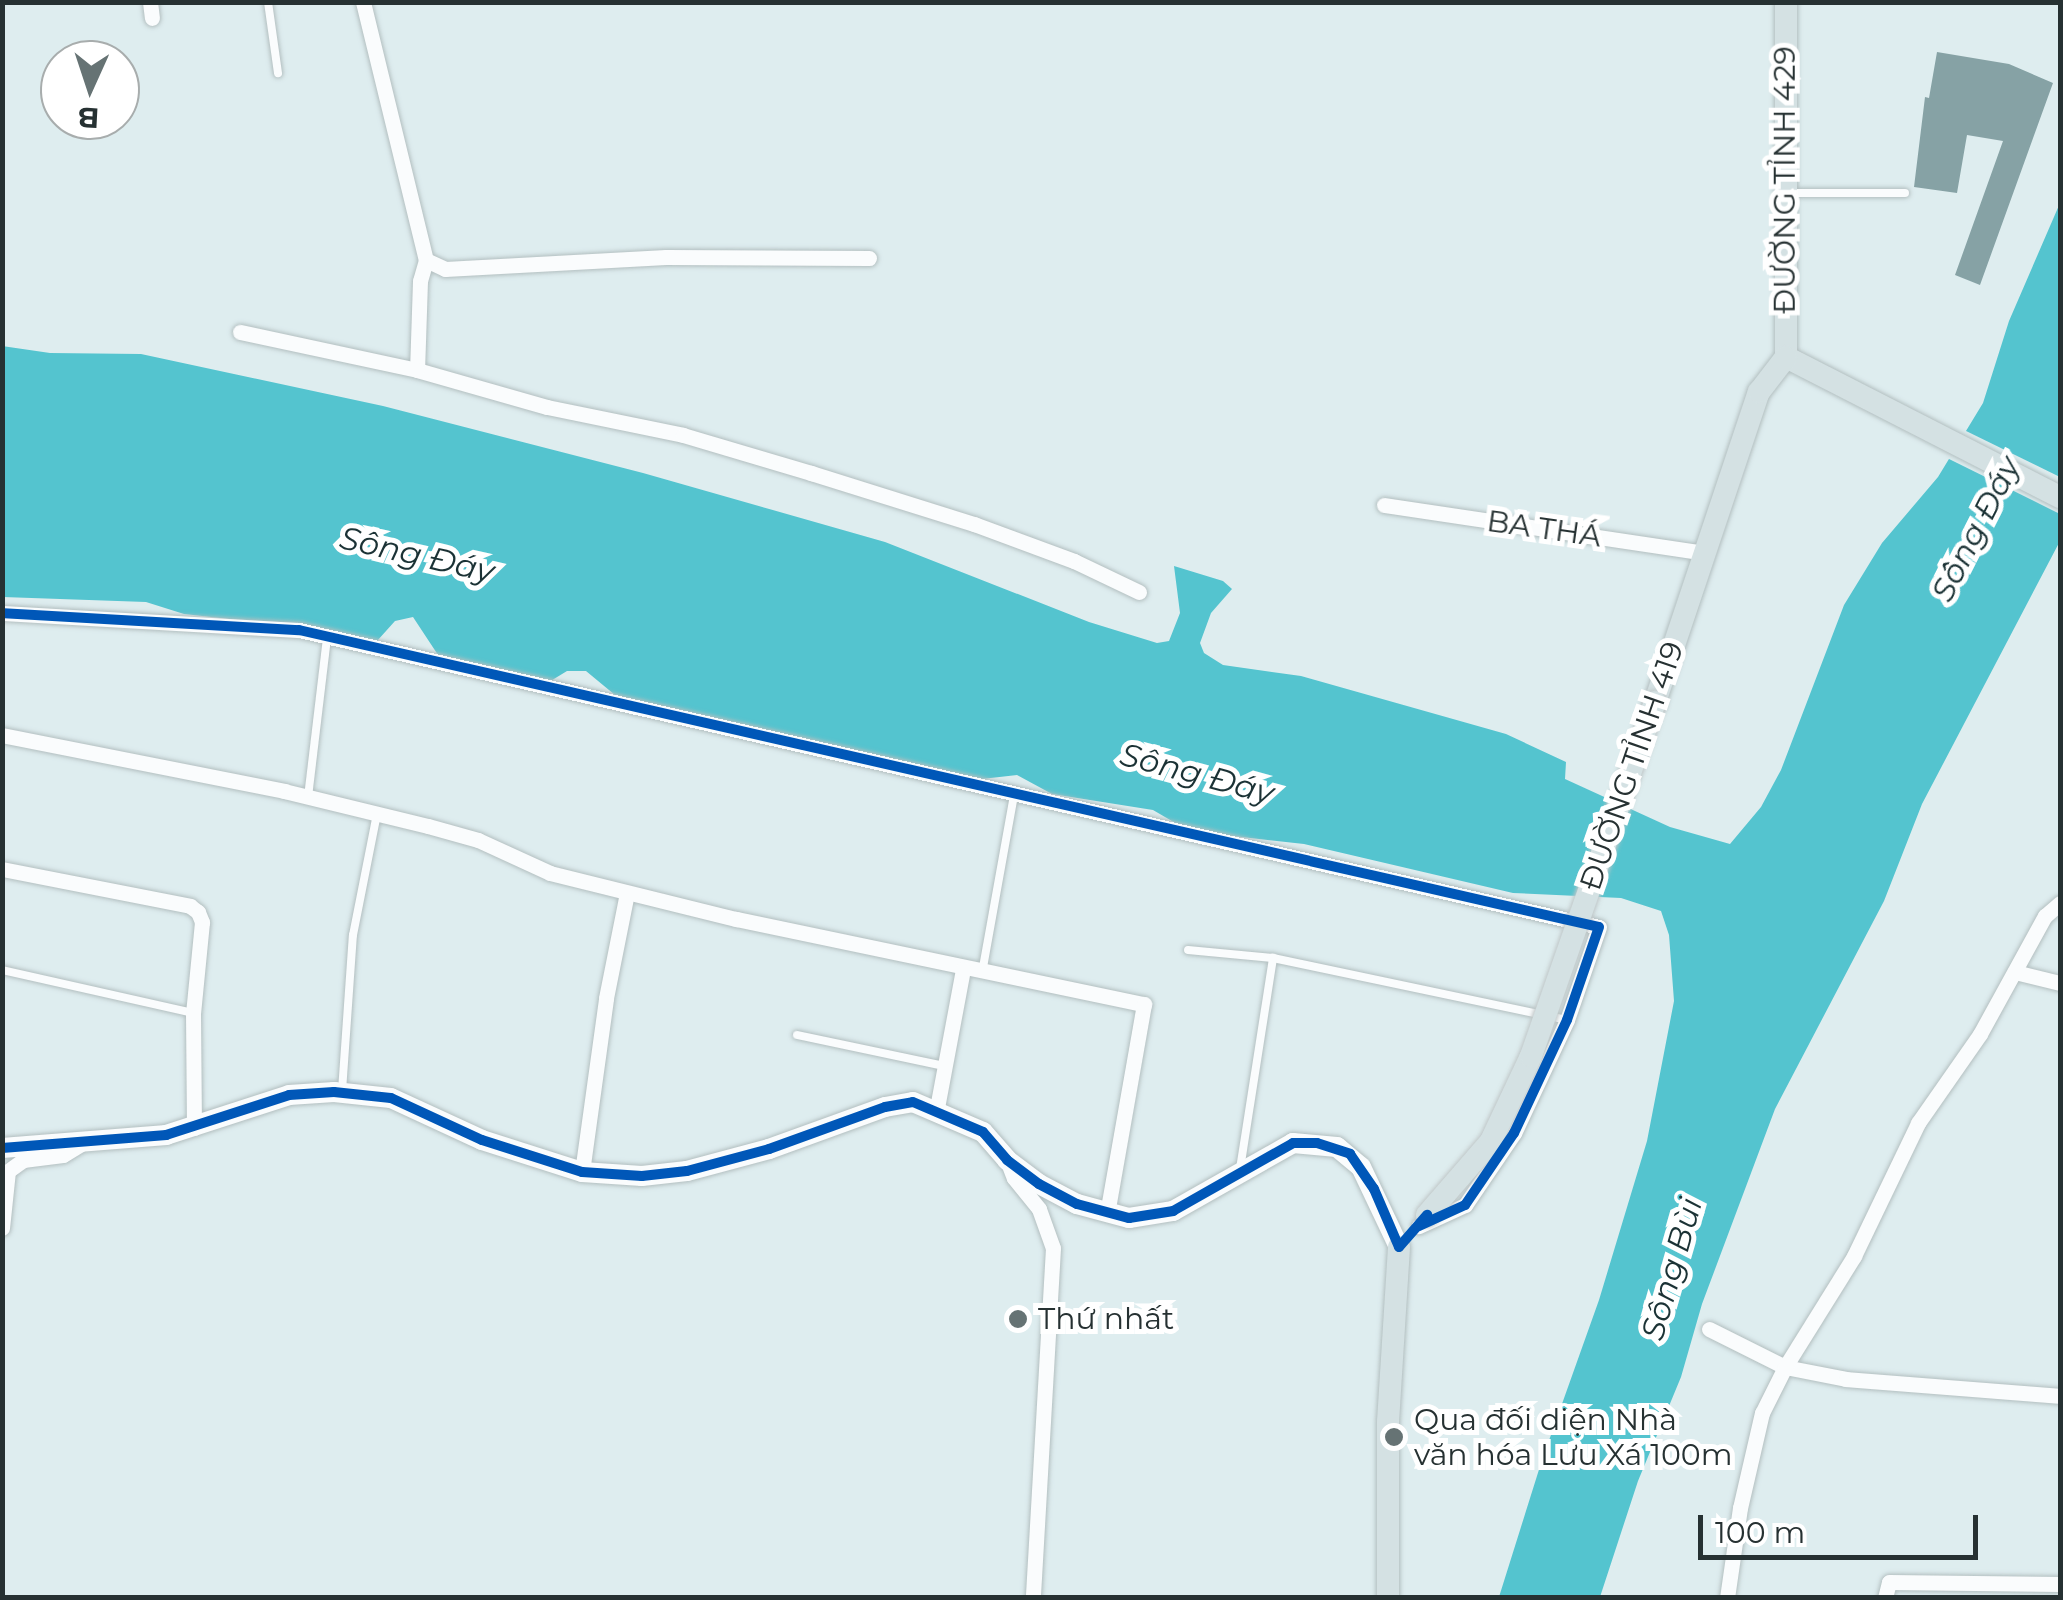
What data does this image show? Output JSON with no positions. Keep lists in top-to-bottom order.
{
  "streets": {
    "main road": ["ĐƯỜNG TỈNH 429", "ĐƯỜNG TỈNH 419"],
    "street": ["BA THÁ"]
  },
  "crossings": [
    ["ĐƯỜNG TỈNH 429", "ĐƯỜNG TỈNH 419"],
    ["BA THÁ", "ĐƯỜNG TỈNH 419"]
  ],
  "water": ["Sông Đáy", "Sông Bùi"],
  "places": ["Thứ nhất", "Qua đối diện Nhà văn hóa Lưu Xá 100m"],
  "scale_bar": "100 m",
  "north": "bottom"
}
